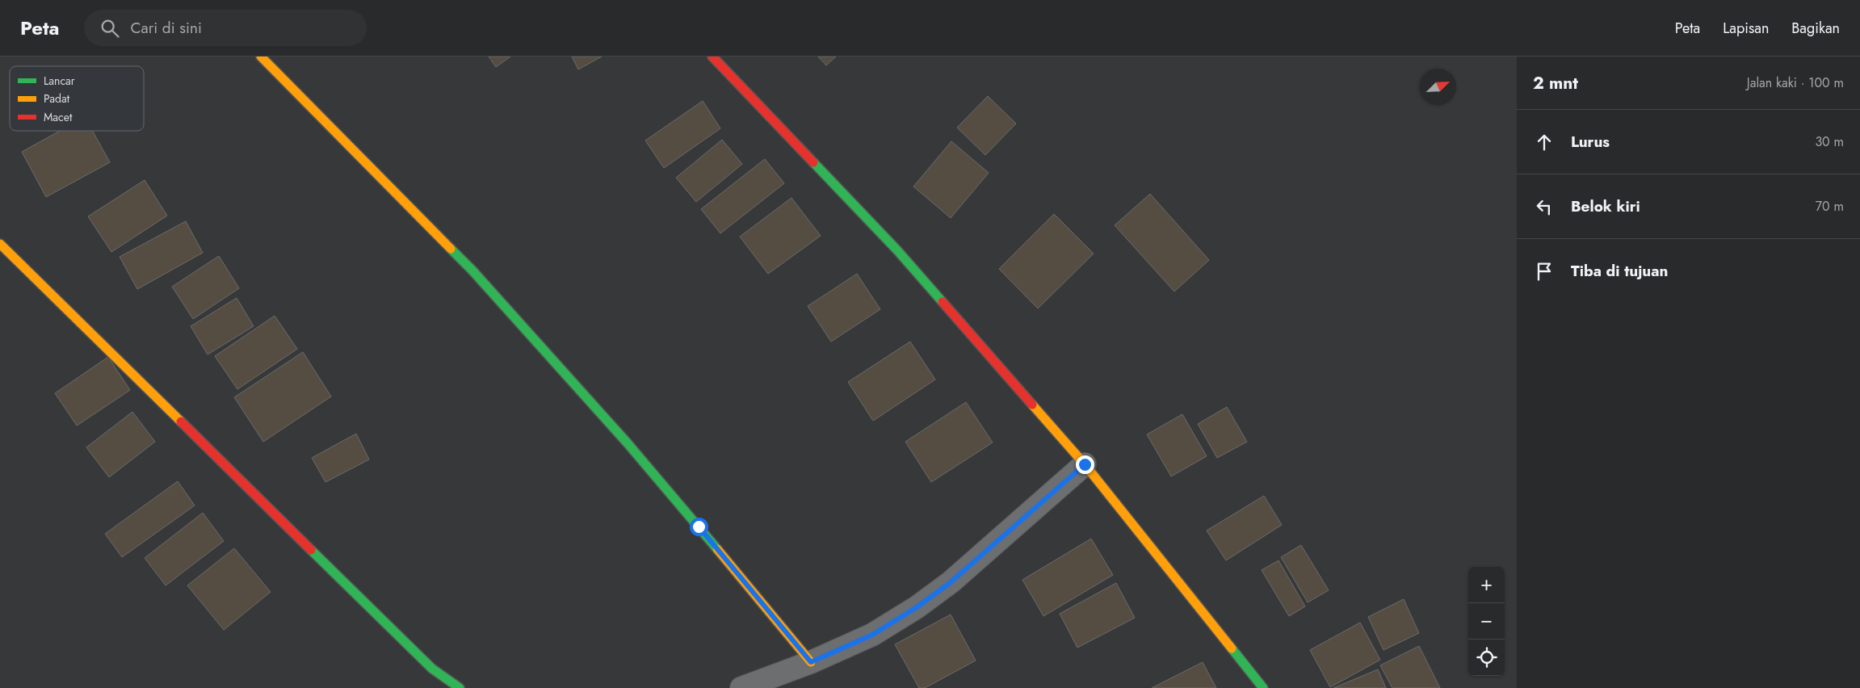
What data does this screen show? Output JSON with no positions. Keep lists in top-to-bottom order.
{
  "legend": ["Lancar", "Padat", "Macet"],
  "north": "top right",
  "page": {
    "header": "Peta",
    "search": "Cari di sini",
    "nav": ["Peta", "Lapisan", "Bagikan"],
    "heading": ["2 mnt", "Jalan kaki · 100 m"],
    "list": [
      ["Lurus", "30 m"],
      ["Belok kiri", "70 m"],
      "Tiba di tujuan"
    ],
    "map_buttons": ["+", "−"]
  }
}
